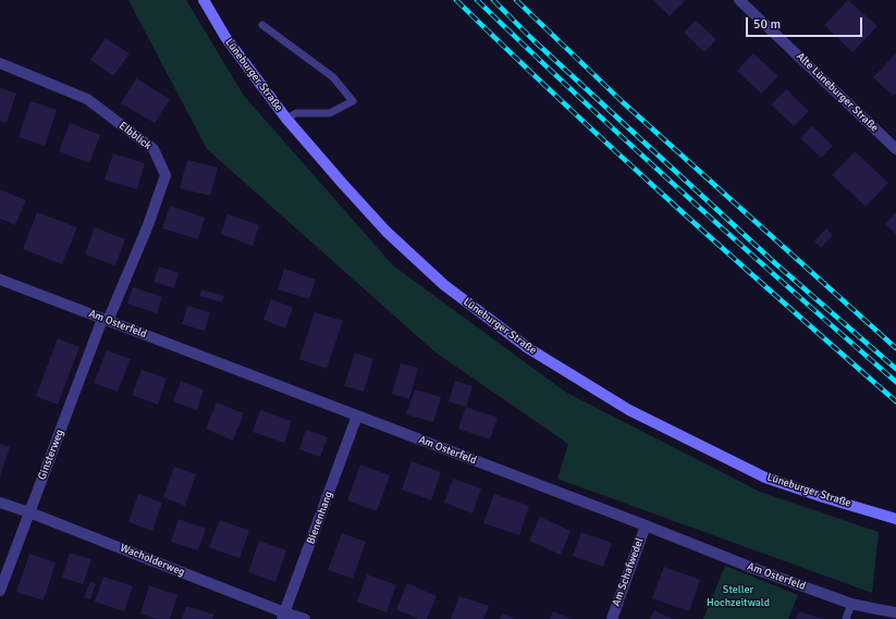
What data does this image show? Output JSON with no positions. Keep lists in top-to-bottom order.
{
  "streets": {
    "main road": ["Lüneburger Straße"],
    "street": [
      "Alte Lüneburger Straße",
      "Elbblick",
      "Am Osterfeld",
      "Ginsterweg",
      "Bienenhang",
      "Wacholderweg",
      "Am Schafwedel"
    ]
  },
  "crossings": [
    ["Elbblick", "Am Osterfeld"],
    ["Elbblick", "Ginsterweg"],
    ["Am Osterfeld", "Ginsterweg"],
    ["Am Osterfeld", "Bienenhang"],
    ["Am Osterfeld", "Am Schafwedel"],
    ["Ginsterweg", "Wacholderweg"],
    ["Bienenhang", "Wacholderweg"]
  ],
  "parks": ["Steller Hochzeitwald"],
  "scale_bar": "50 m"
}
